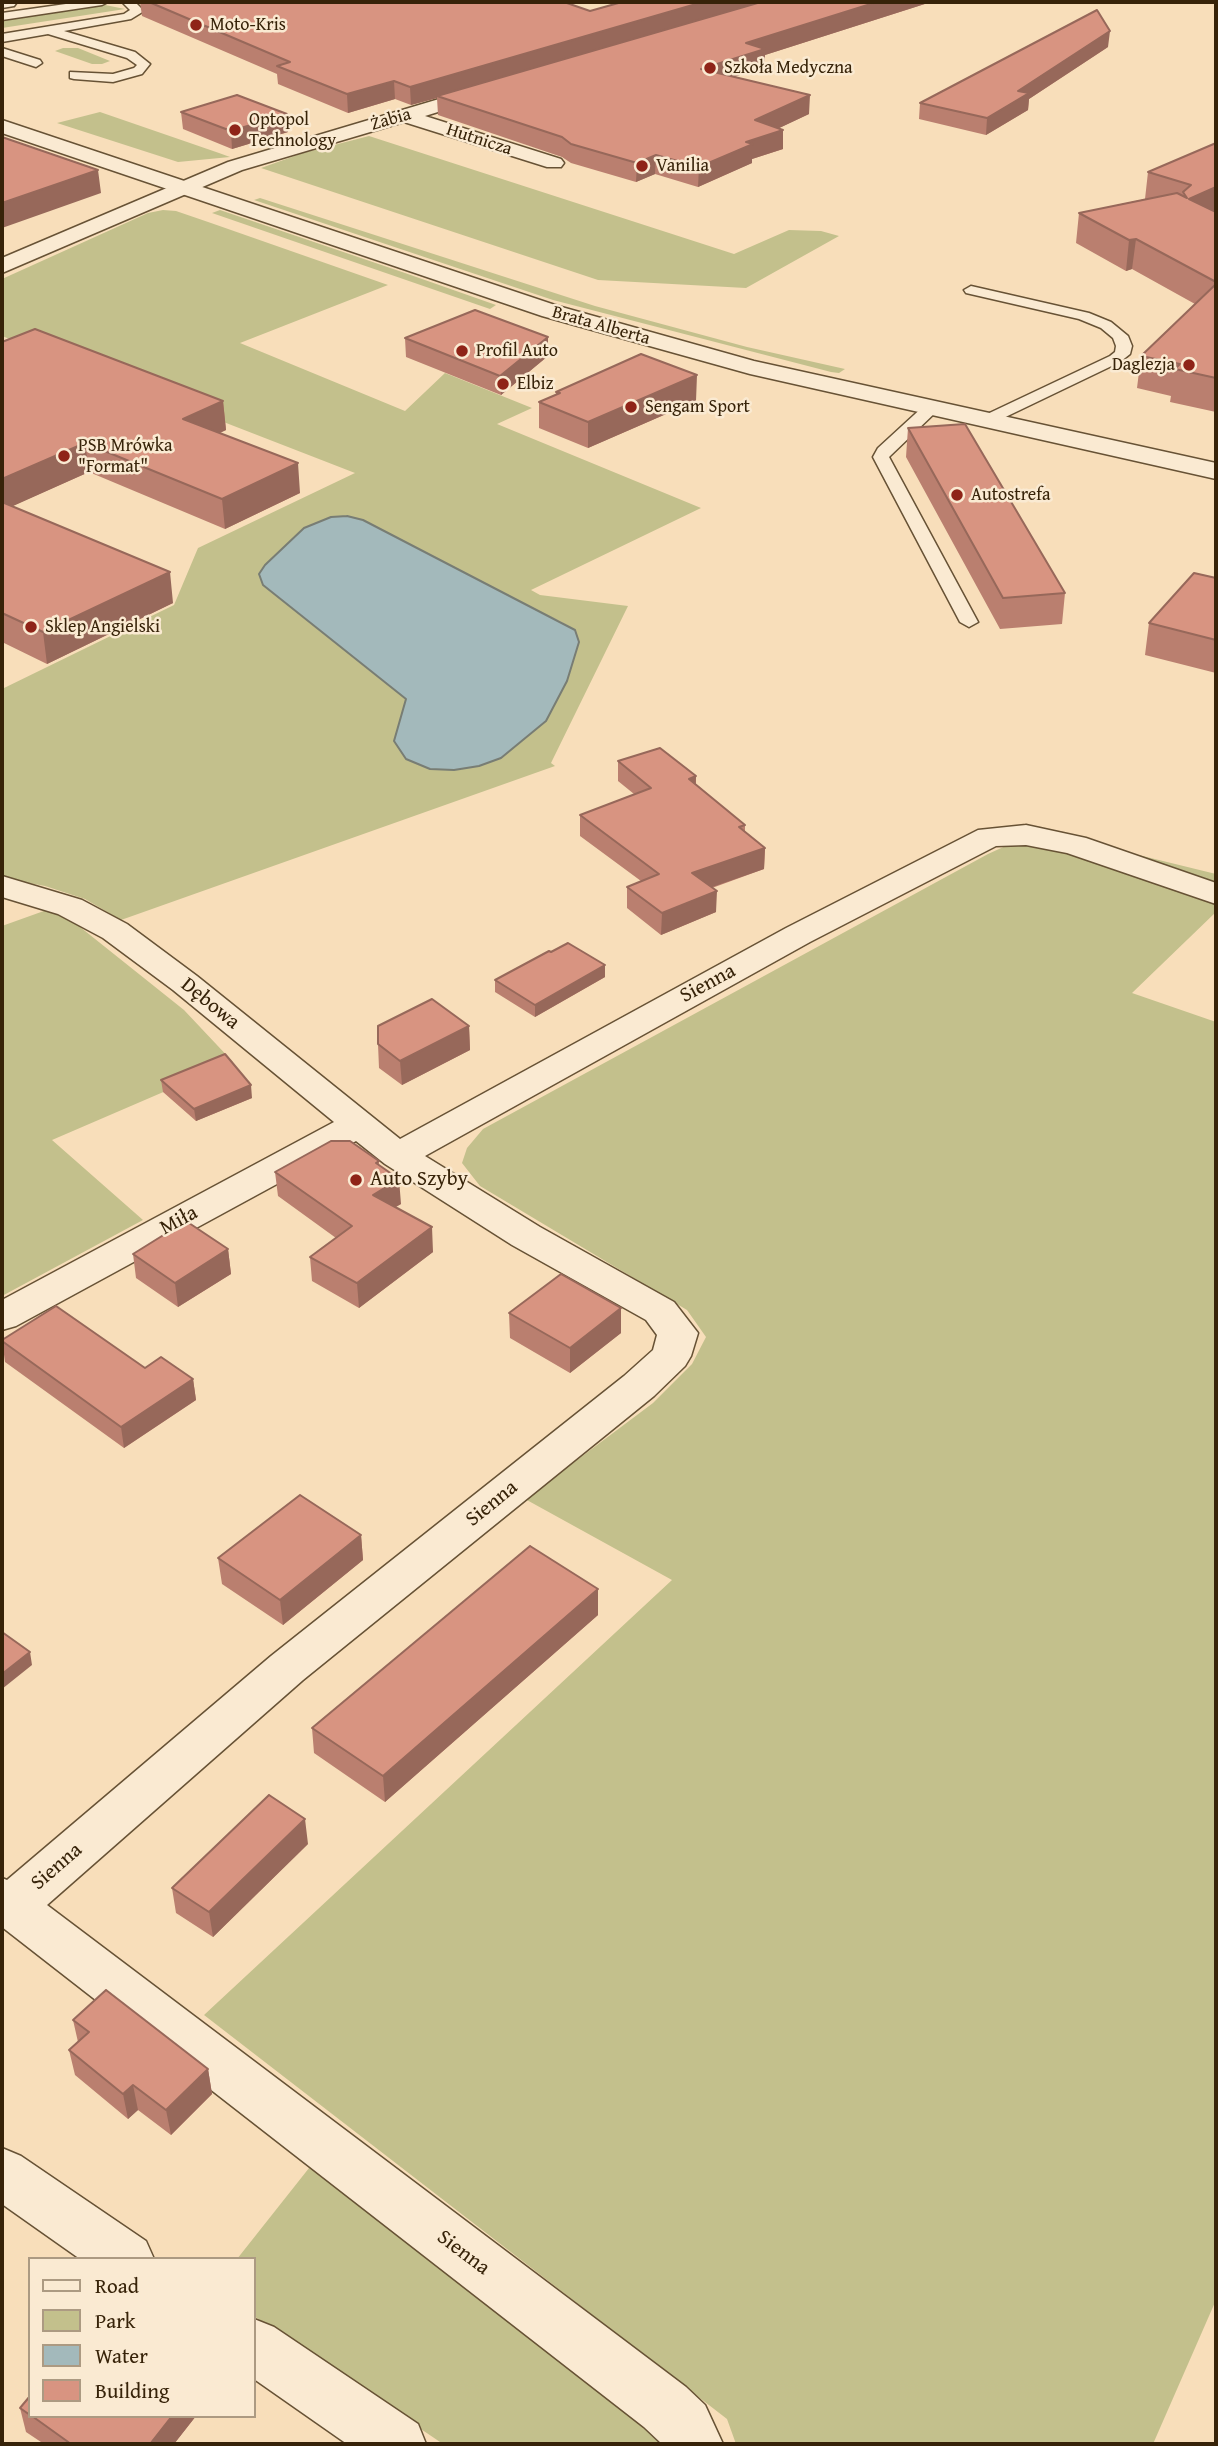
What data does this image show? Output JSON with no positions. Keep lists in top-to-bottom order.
{
  "streets": {
    "street": [
      "Żabia",
      "Hutnicza",
      "Brata Alberta",
      "Sienna",
      "Dębowa",
      "Miła"
    ]
  },
  "crossings": [
    ["Żabia", "Hutnicza"],
    ["Żabia", "Brata Alberta"],
    ["Sienna", "Dębowa"],
    ["Dębowa", "Miła"]
  ],
  "places": [
    "Moto-Kris",
    "Szkoła Medyczna",
    "Optopol Technology",
    "Vanilia",
    "Profil Auto",
    "Daglezja",
    "Elbiz",
    "Sengam Sport",
    "PSB Mrówka \"Format\"",
    "Autostrefa",
    "Sklep Angielski",
    "Auto Szyby"
  ],
  "legend": [
    "Road",
    "Park",
    "Water",
    "Building"
  ]
}
